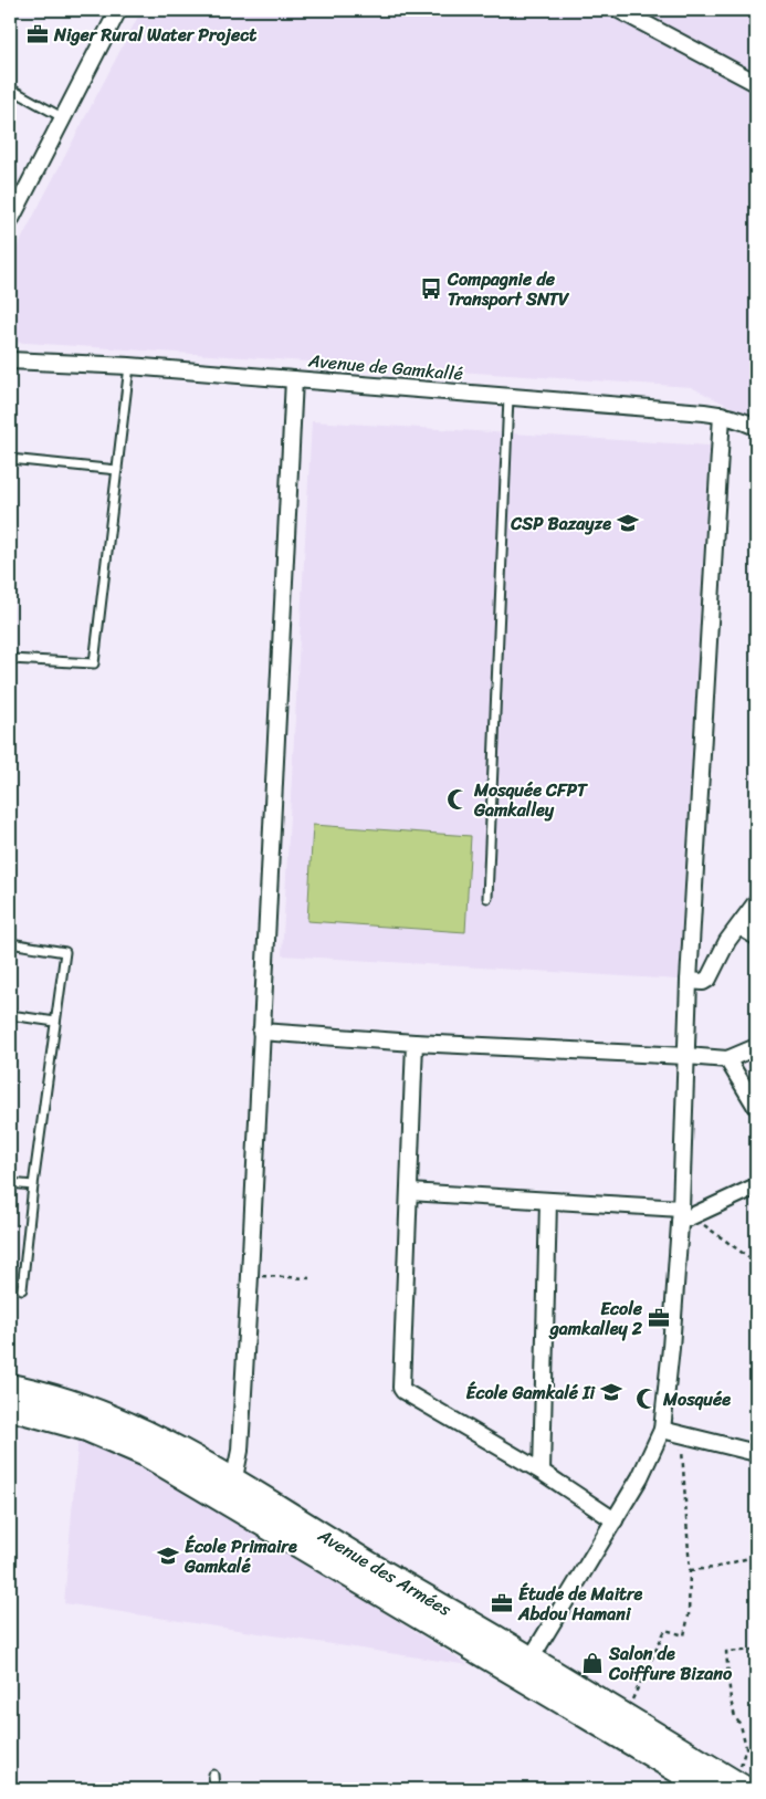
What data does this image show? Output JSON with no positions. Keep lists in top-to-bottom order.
{
  "streets": {
    "highway": ["Avenue des Armées"],
    "street": ["Avenue de Gamkallé"]
  },
  "places": {
    "office": ["Niger Rural Water Project", "Ecole gamkalley 2", "Étude de Maitre Abdou Hamani"],
    "bus stop": ["Compagnie de Transport SNTV"],
    "school or university": ["CSP Bazayze", "École Gamkalé Ii", "École Primaire Gamkalé"],
    "mosque": ["Mosquée CFPT Gamkalley", "Mosquée"],
    "shop": ["Salon de Coiffure Bizano"]
  }
}
